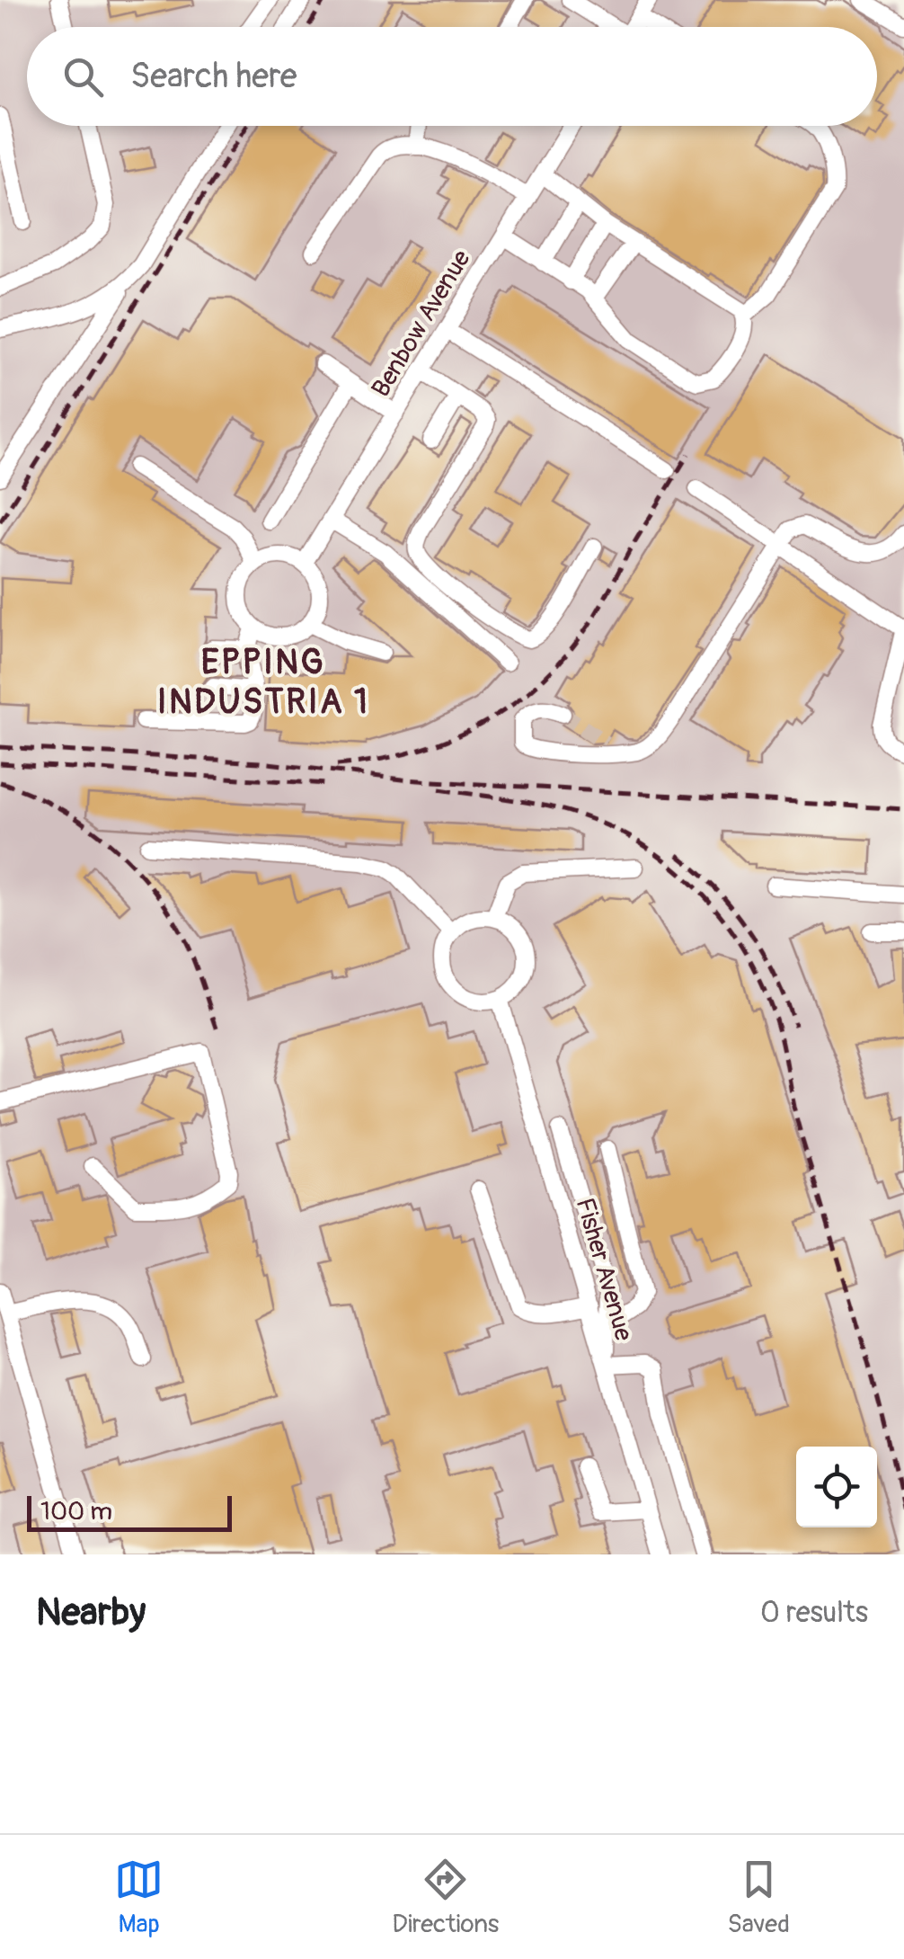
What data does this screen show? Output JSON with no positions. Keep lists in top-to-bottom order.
{
  "streets": {
    "lane": ["Benbow Avenue", "Fisher Avenue"]
  },
  "districts": ["EPPING INDUSTRIA 1"],
  "scale_bar": "100 m",
  "page": {
    "search": "Search here",
    "scale": "100 m",
    "heading": ["Nearby", "0 results"],
    "nav": ["Map", "Directions", "Saved"]
  }
}
